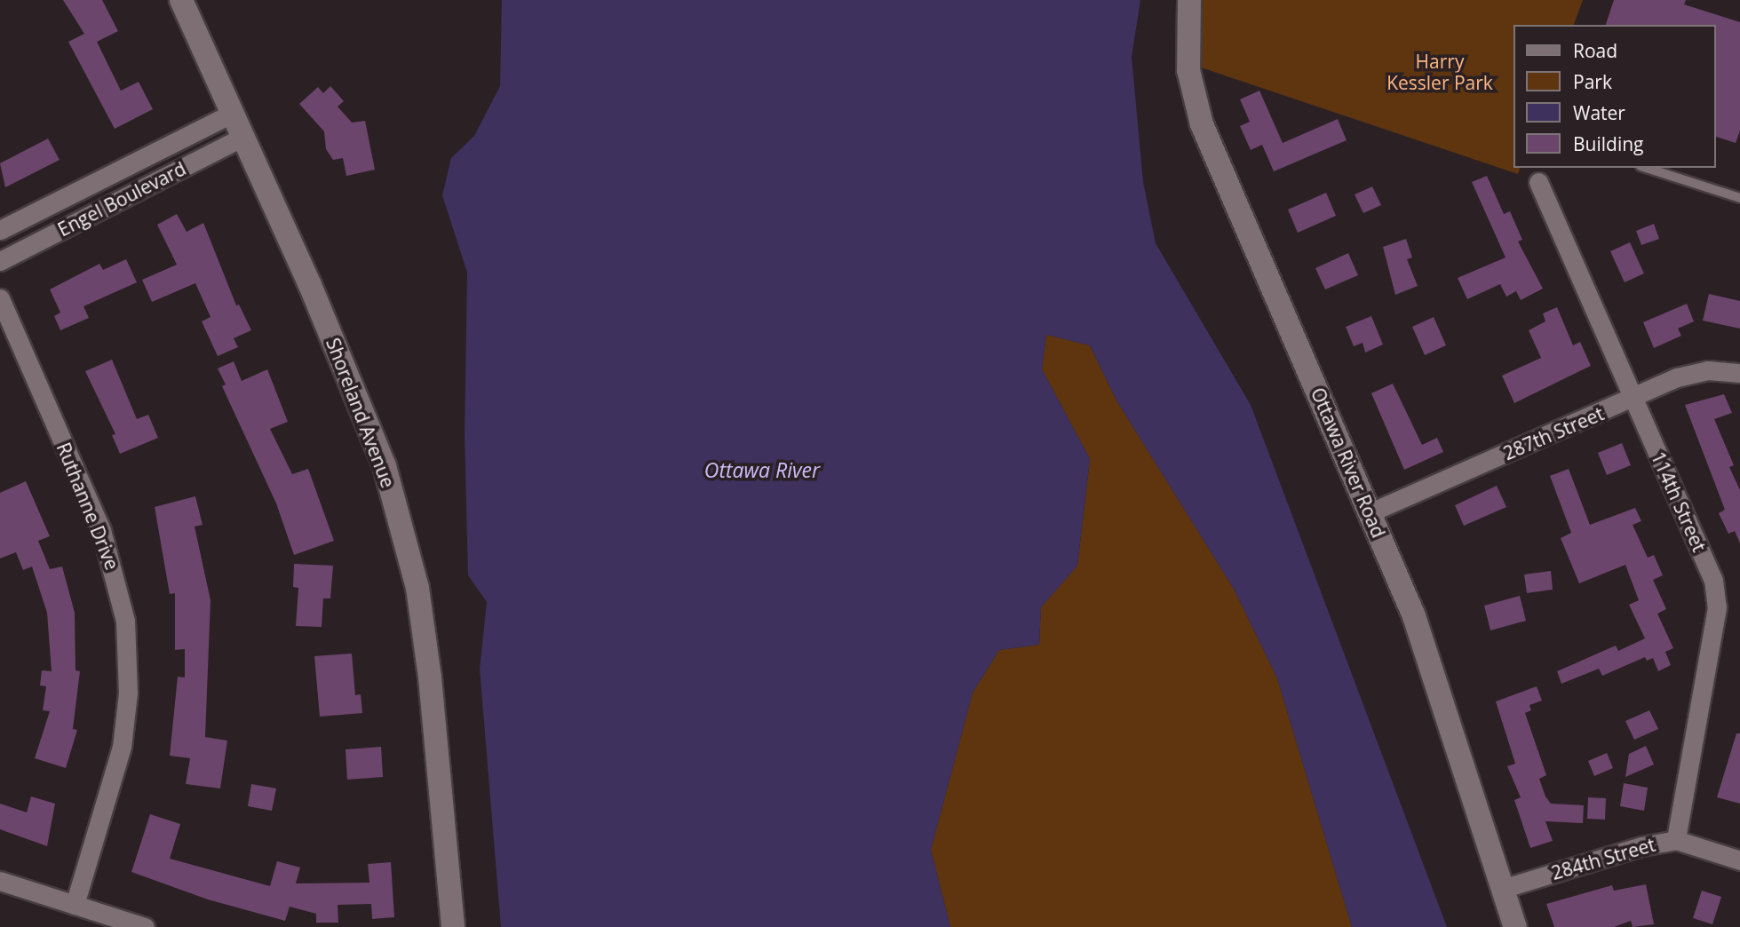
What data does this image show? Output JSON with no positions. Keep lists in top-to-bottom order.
{
  "streets": {
    "street": [
      "Engel Boulevard",
      "Shoreland Avenue",
      "287th Street",
      "Ottawa River Road",
      "114th Street",
      "Ruthanne Drive",
      "284th Street"
    ]
  },
  "crossings": [
    ["Engel Boulevard", "Shoreland Avenue"],
    ["287th Street", "Ottawa River Road"],
    ["287th Street", "114th Street"],
    ["Ottawa River Road", "284th Street"],
    ["114th Street", "284th Street"]
  ],
  "water": ["Ottawa River"],
  "parks": ["Harry Kessler Park"],
  "legend": [
    "Road",
    "Park",
    "Water",
    "Building"
  ]
}
